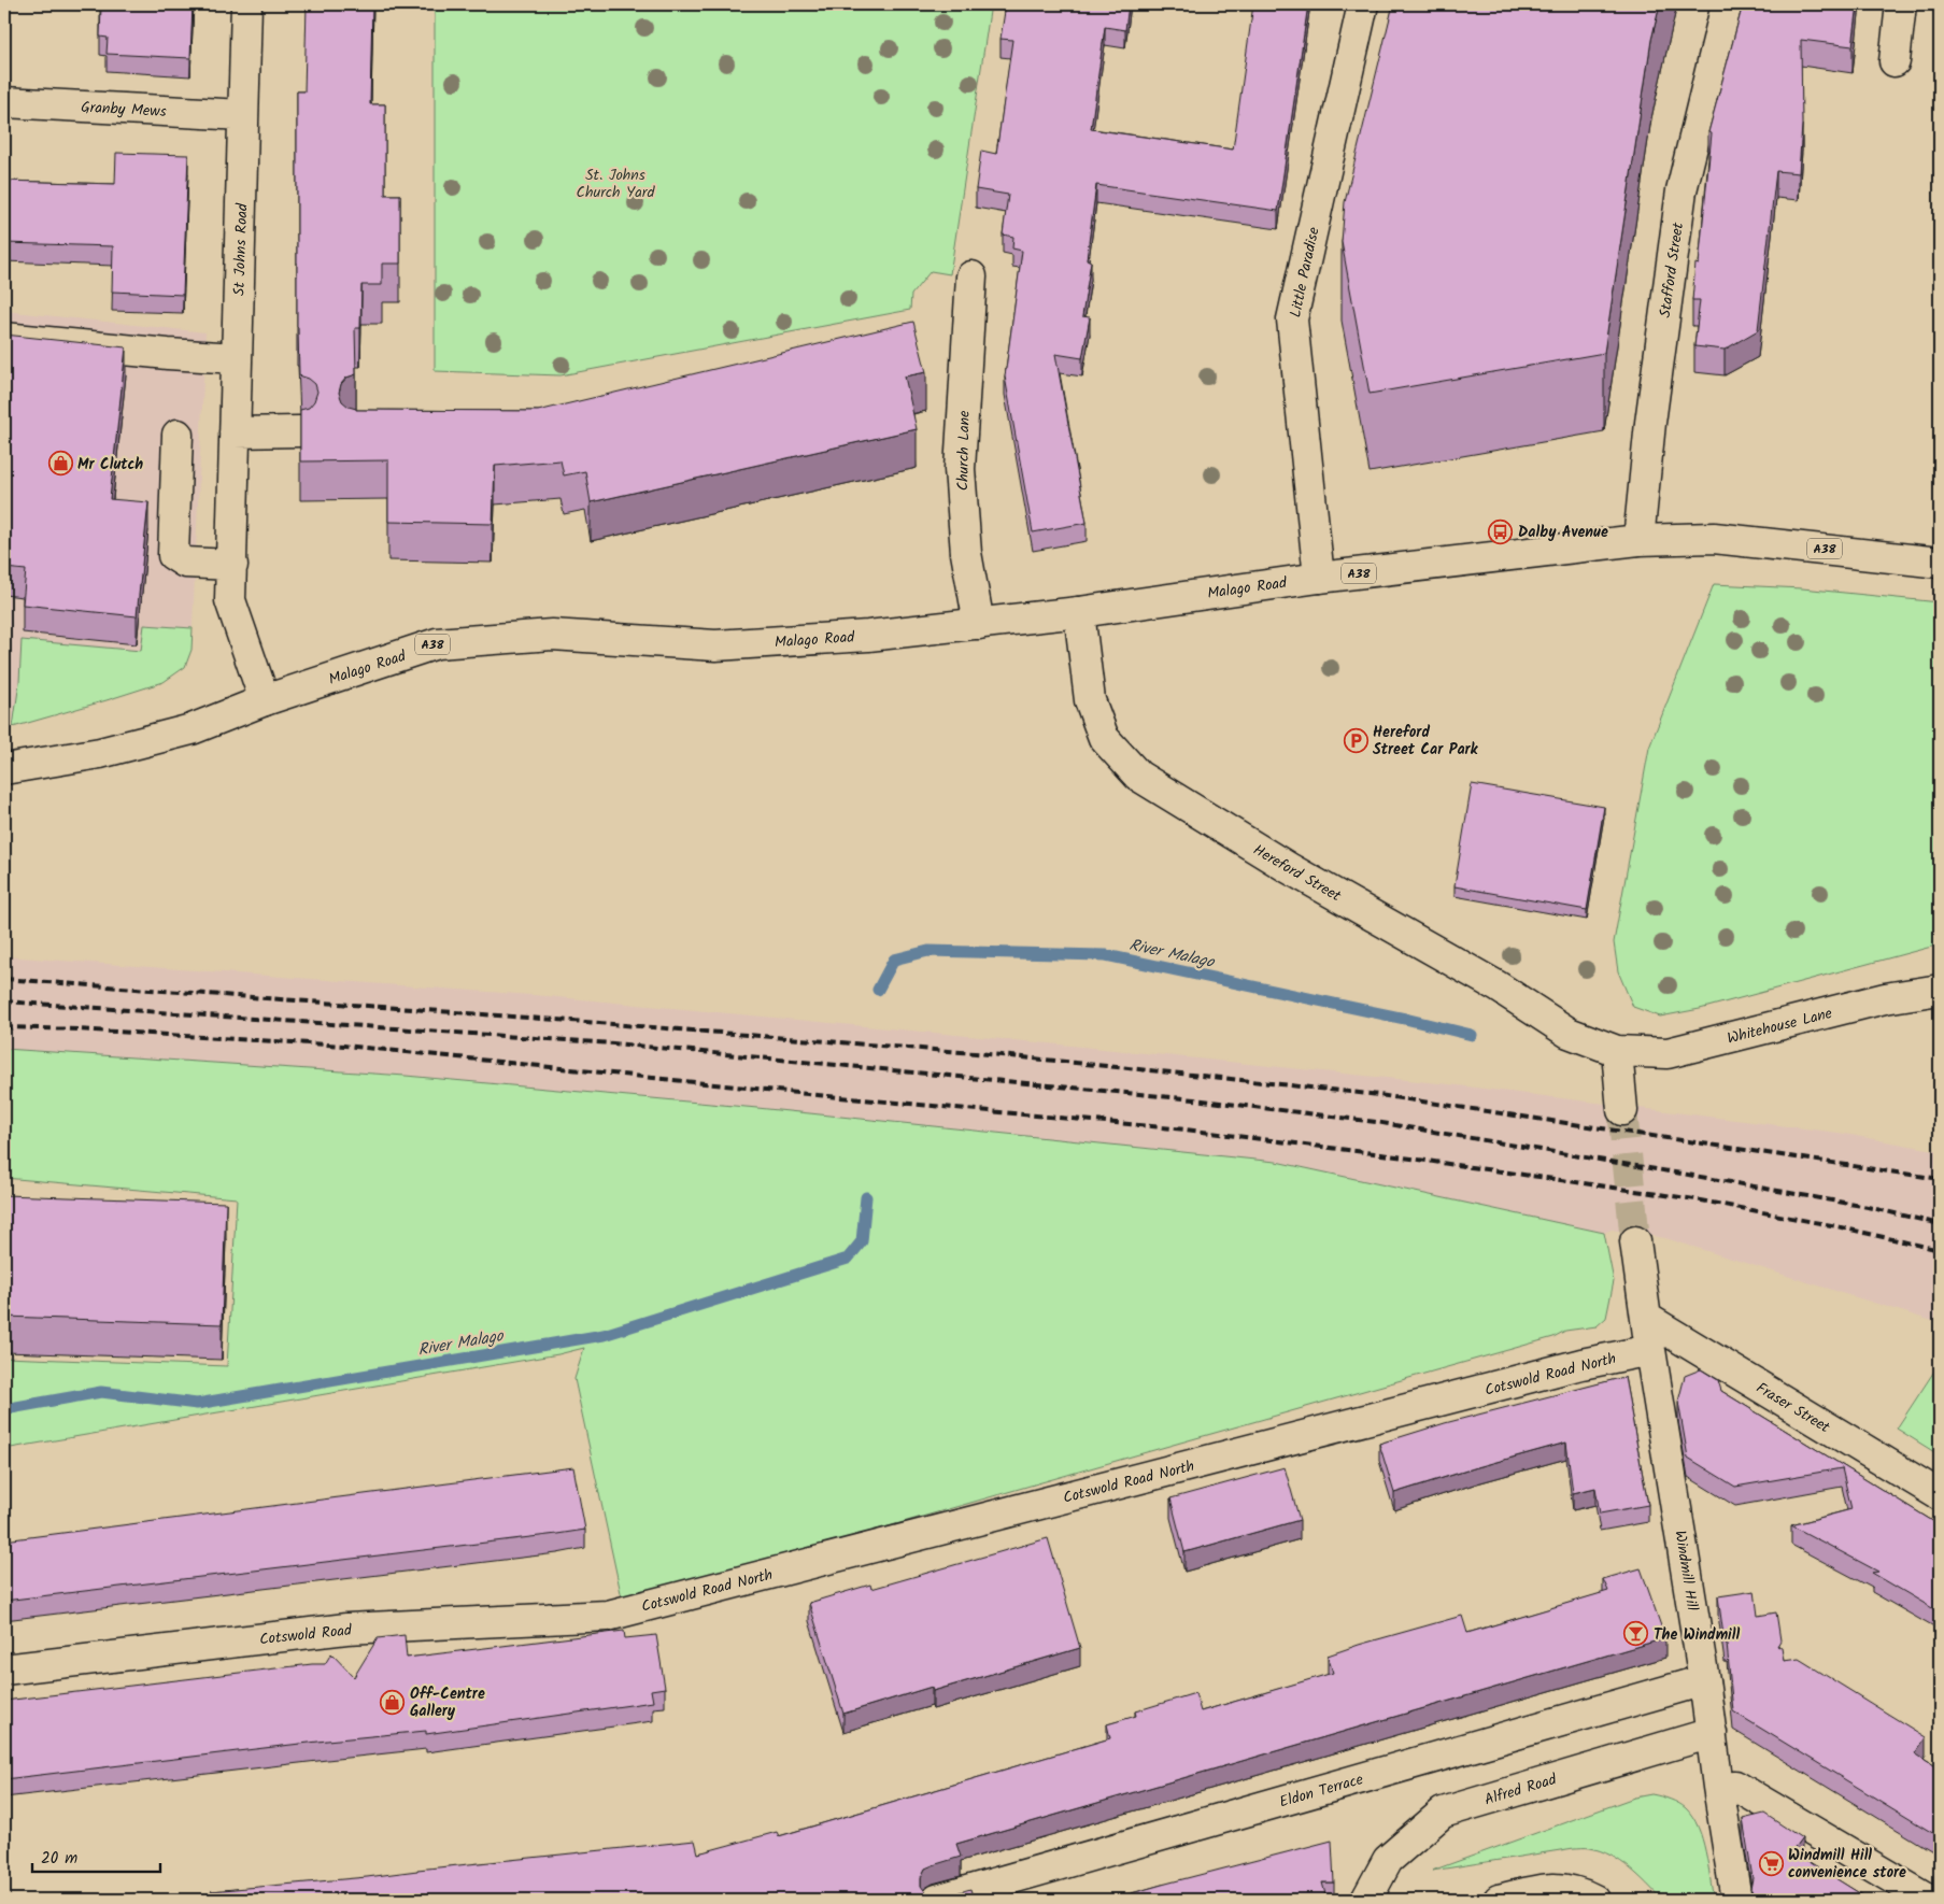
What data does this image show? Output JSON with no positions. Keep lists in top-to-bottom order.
{
  "streets": {
    "main road": [
      "Granby Mews",
      "St Johns Road",
      "Stafford Street",
      "Little Paradise",
      "Church Lane",
      "A38",
      "Malago Road",
      "Hereford Street",
      "Whitehouse Lane",
      "Cotswold Road North",
      "Fraser Street",
      "Windmill Hill",
      "Cotswold Road",
      "Alfred Road",
      "Eldon Terrace"
    ]
  },
  "crossings": [
    ["Granby Mews", "St Johns Road"],
    ["St Johns Road", "Malago Road"],
    ["Stafford Street", "A38"],
    ["Stafford Street", "Malago Road"],
    ["Little Paradise", "Malago Road"],
    ["Church Lane", "Malago Road"],
    ["A38", "Malago Road"],
    ["Malago Road", "Hereford Street"],
    ["Hereford Street", "Whitehouse Lane"],
    ["Cotswold Road North", "Windmill Hill"],
    ["Cotswold Road North", "Cotswold Road"],
    ["Fraser Street", "Windmill Hill"],
    ["Windmill Hill", "Alfred Road"],
    ["Windmill Hill", "Eldon Terrace"]
  ],
  "water": ["River Malago"],
  "parks": ["St. Johns Church Yard"],
  "places": {
    "shop": ["Mr Clutch", "Off-Centre Gallery"],
    "bus stop": ["Dalby Avenue"],
    "parking": ["Hereford Street Car Park"],
    "bar": ["The Windmill"],
    "supermarket": ["Windmill Hill convenience store"]
  },
  "scale_bar": "20 m"
}
